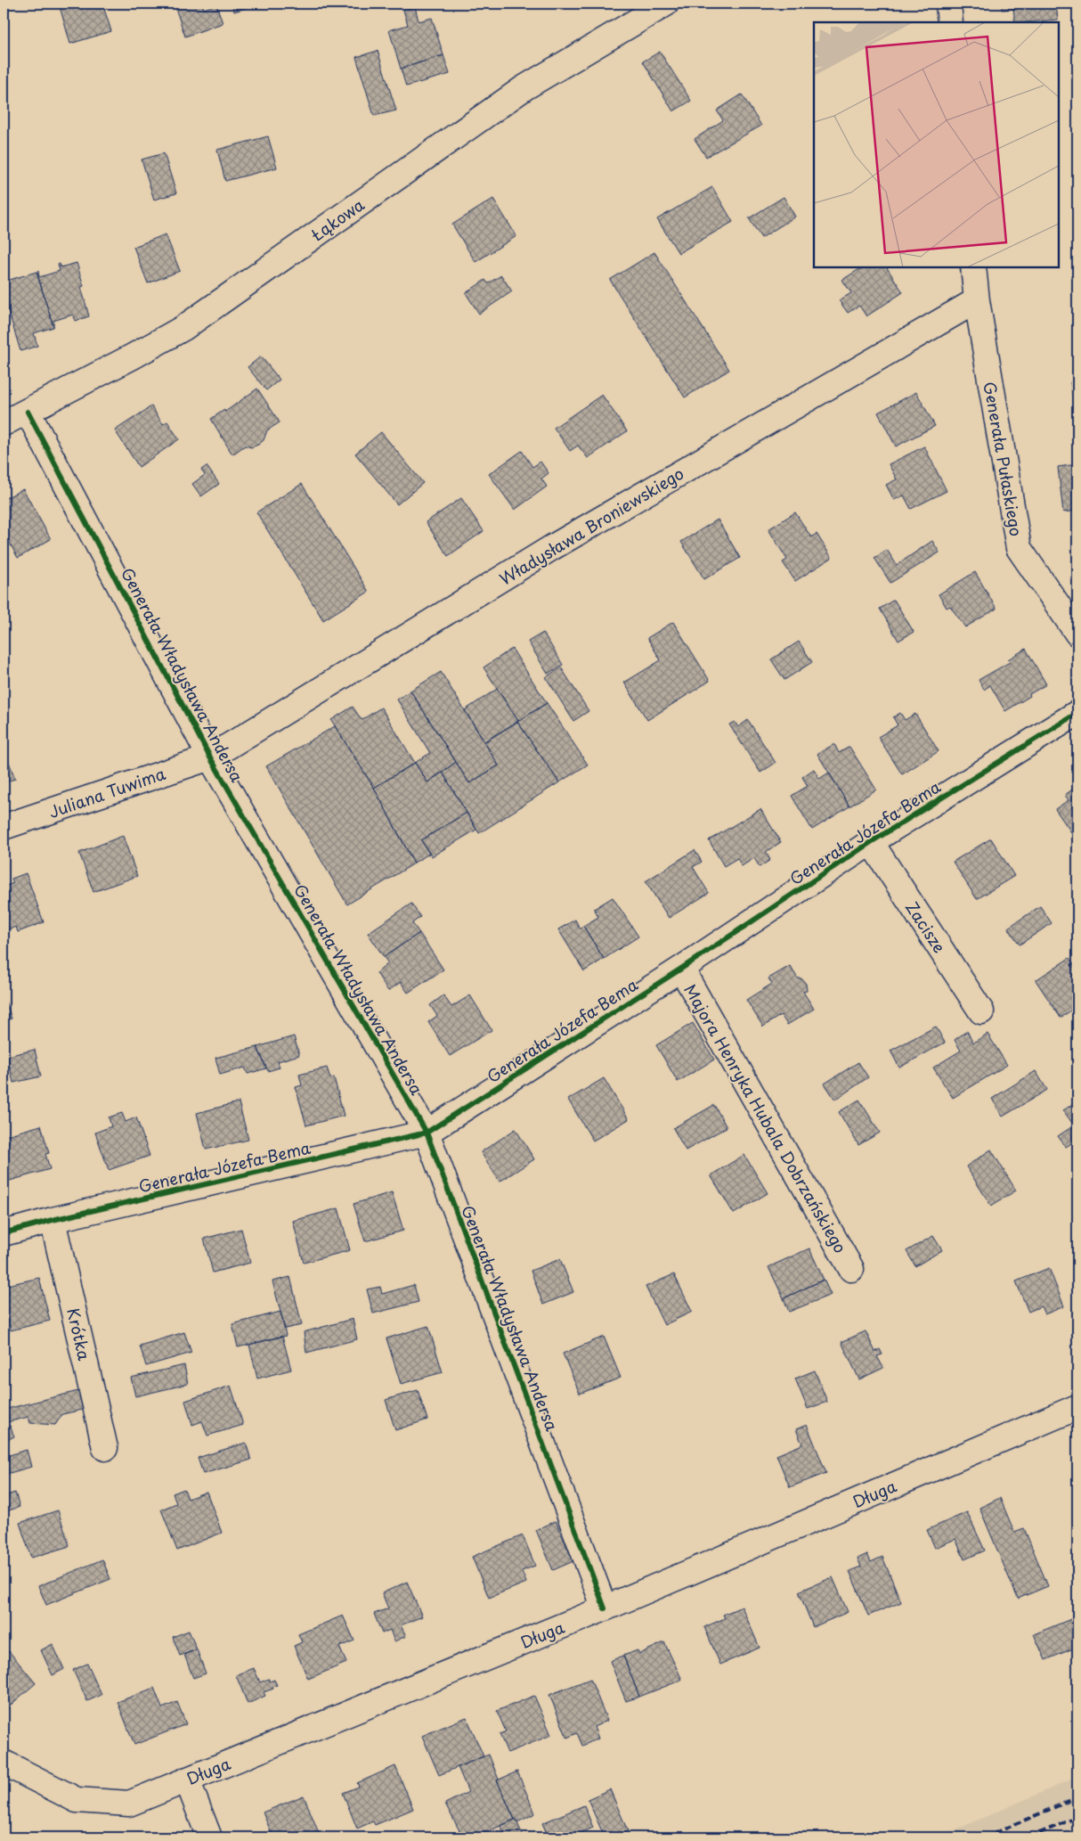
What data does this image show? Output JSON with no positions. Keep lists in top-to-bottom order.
{
  "streets": {
    "street": [
      "Łąkowa",
      "Generała Pułaskiego",
      "Władysława Broniewskiego",
      "Generała Władysława Andersa",
      "Juliana Tuwima",
      "Generała Józefa Bema",
      "Zacisze",
      "Majora Henryka Hubala Dobrzańskiego",
      "Krótka",
      "Długa"
    ]
  },
  "crossings": [
    ["Łąkowa", "Generała Władysława Andersa"],
    ["Generała Pułaskiego", "Władysława Broniewskiego"],
    ["Władysława Broniewskiego", "Generała Władysława Andersa"],
    ["Władysława Broniewskiego", "Juliana Tuwima"],
    ["Generała Władysława Andersa", "Juliana Tuwima"],
    ["Generała Władysława Andersa", "Generała Józefa Bema"],
    ["Generała Władysława Andersa", "Długa"],
    ["Generała Józefa Bema", "Zacisze"],
    ["Generała Józefa Bema", "Majora Henryka Hubala Dobrzańskiego"],
    ["Generała Józefa Bema", "Krótka"]
  ]
}
